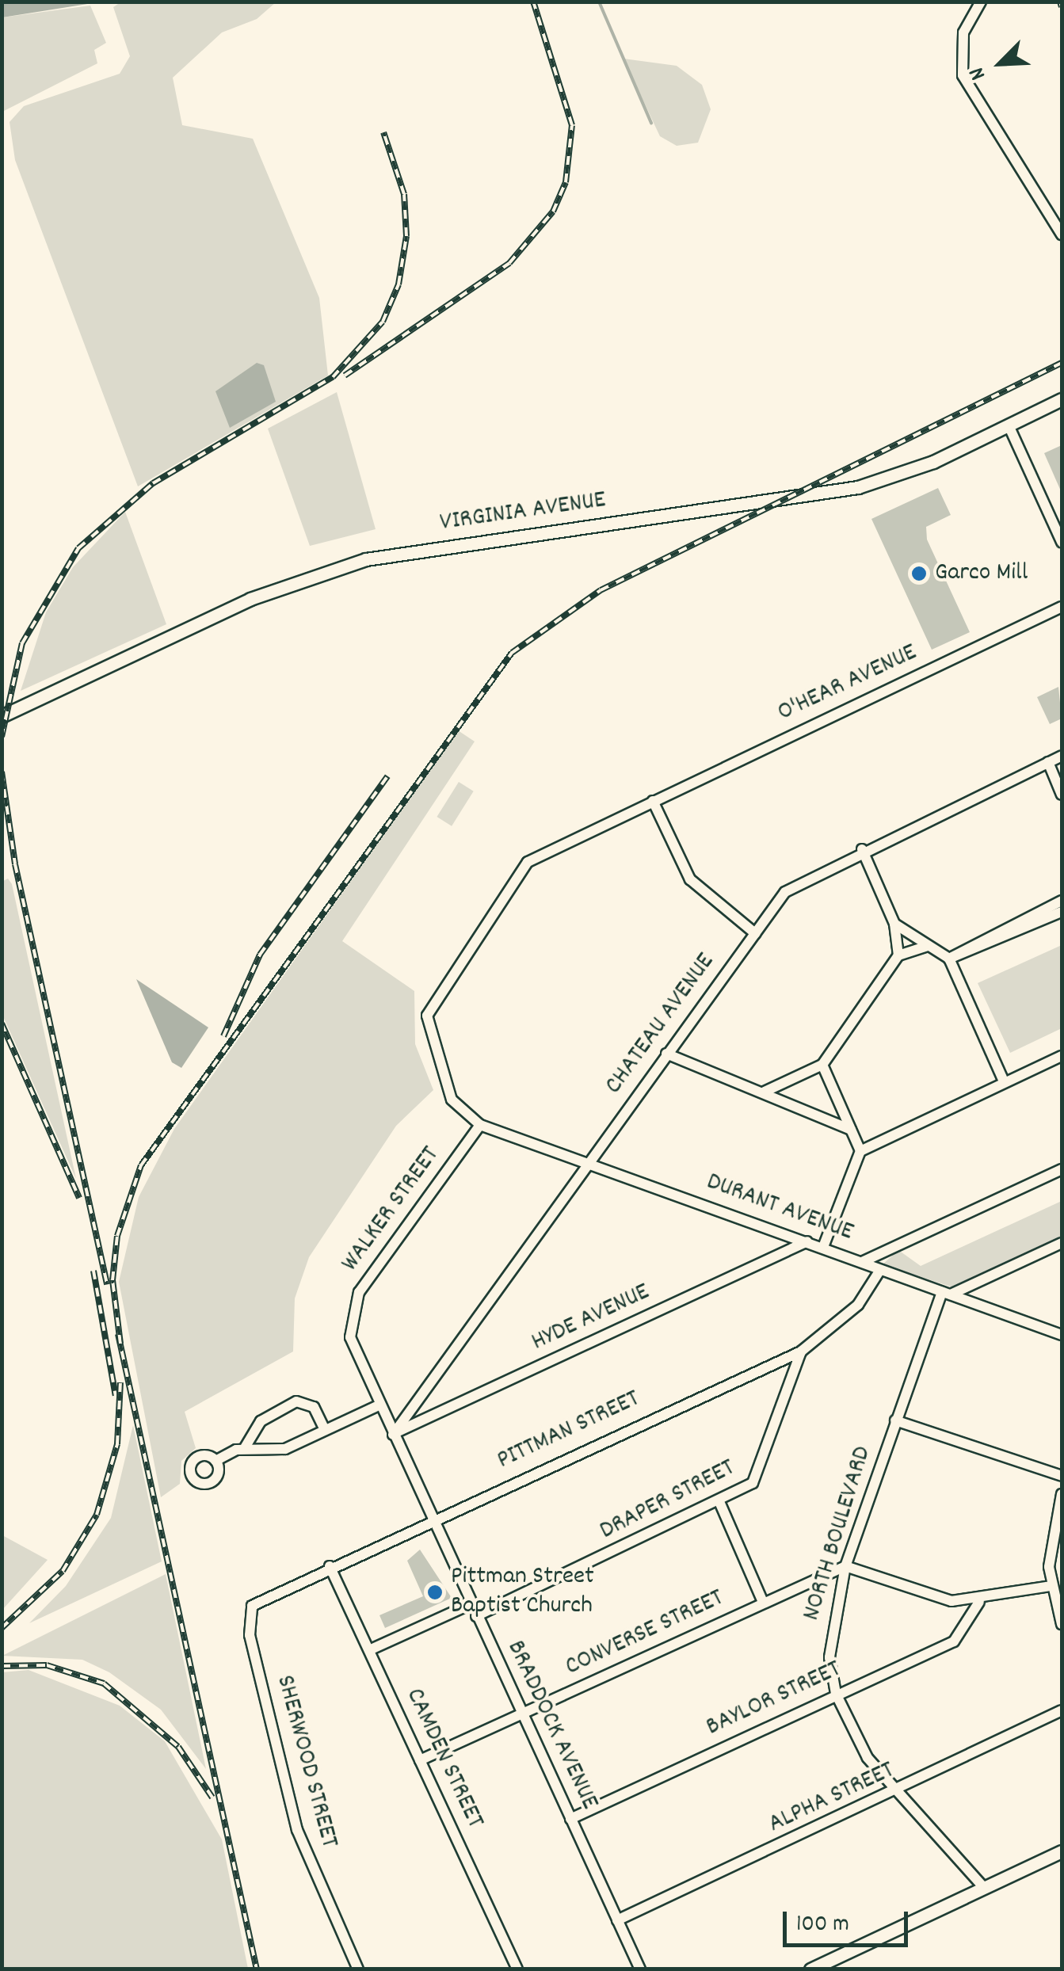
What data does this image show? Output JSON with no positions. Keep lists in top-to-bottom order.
{
  "streets": {
    "main road": ["VIRGINIA AVENUE"],
    "street": [
      "O'HEAR AVENUE",
      "CHATEAU AVENUE",
      "DURANT AVENUE",
      "WALKER STREET",
      "HYDE AVENUE",
      "PITTMAN STREET",
      "DRAPER STREET",
      "NORTH BOULEVARD",
      "CONVERSE STREET",
      "BAYLOR STREET",
      "BRADDOCK AVENUE",
      "CAMDEN STREET",
      "SHERWOOD STREET",
      "ALPHA STREET"
    ]
  },
  "crossings": [
    ["O'HEAR AVENUE", "DURANT AVENUE"],
    ["O'HEAR AVENUE", "WALKER STREET"],
    ["CHATEAU AVENUE", "DURANT AVENUE"],
    ["CHATEAU AVENUE", "WALKER STREET"],
    ["CHATEAU AVENUE", "HYDE AVENUE"],
    ["DURANT AVENUE", "WALKER STREET"],
    ["DURANT AVENUE", "HYDE AVENUE"],
    ["DURANT AVENUE", "PITTMAN STREET"],
    ["DURANT AVENUE", "NORTH BOULEVARD"],
    ["WALKER STREET", "HYDE AVENUE"],
    ["WALKER STREET", "BRADDOCK AVENUE"],
    ["PITTMAN STREET", "DRAPER STREET"],
    ["PITTMAN STREET", "BRADDOCK AVENUE"],
    ["PITTMAN STREET", "CAMDEN STREET"],
    ["PITTMAN STREET", "SHERWOOD STREET"],
    ["DRAPER STREET", "BRADDOCK AVENUE"],
    ["NORTH BOULEVARD", "CONVERSE STREET"],
    ["NORTH BOULEVARD", "BAYLOR STREET"],
    ["NORTH BOULEVARD", "ALPHA STREET"],
    ["CONVERSE STREET", "BRADDOCK AVENUE"],
    ["CONVERSE STREET", "CAMDEN STREET"],
    ["BAYLOR STREET", "BRADDOCK AVENUE"],
    ["BRADDOCK AVENUE", "ALPHA STREET"]
  ],
  "places": ["Garco Mill", "Pittman Street Baptist Church"],
  "scale_bar": "100 m",
  "north": "bottom left"
}
